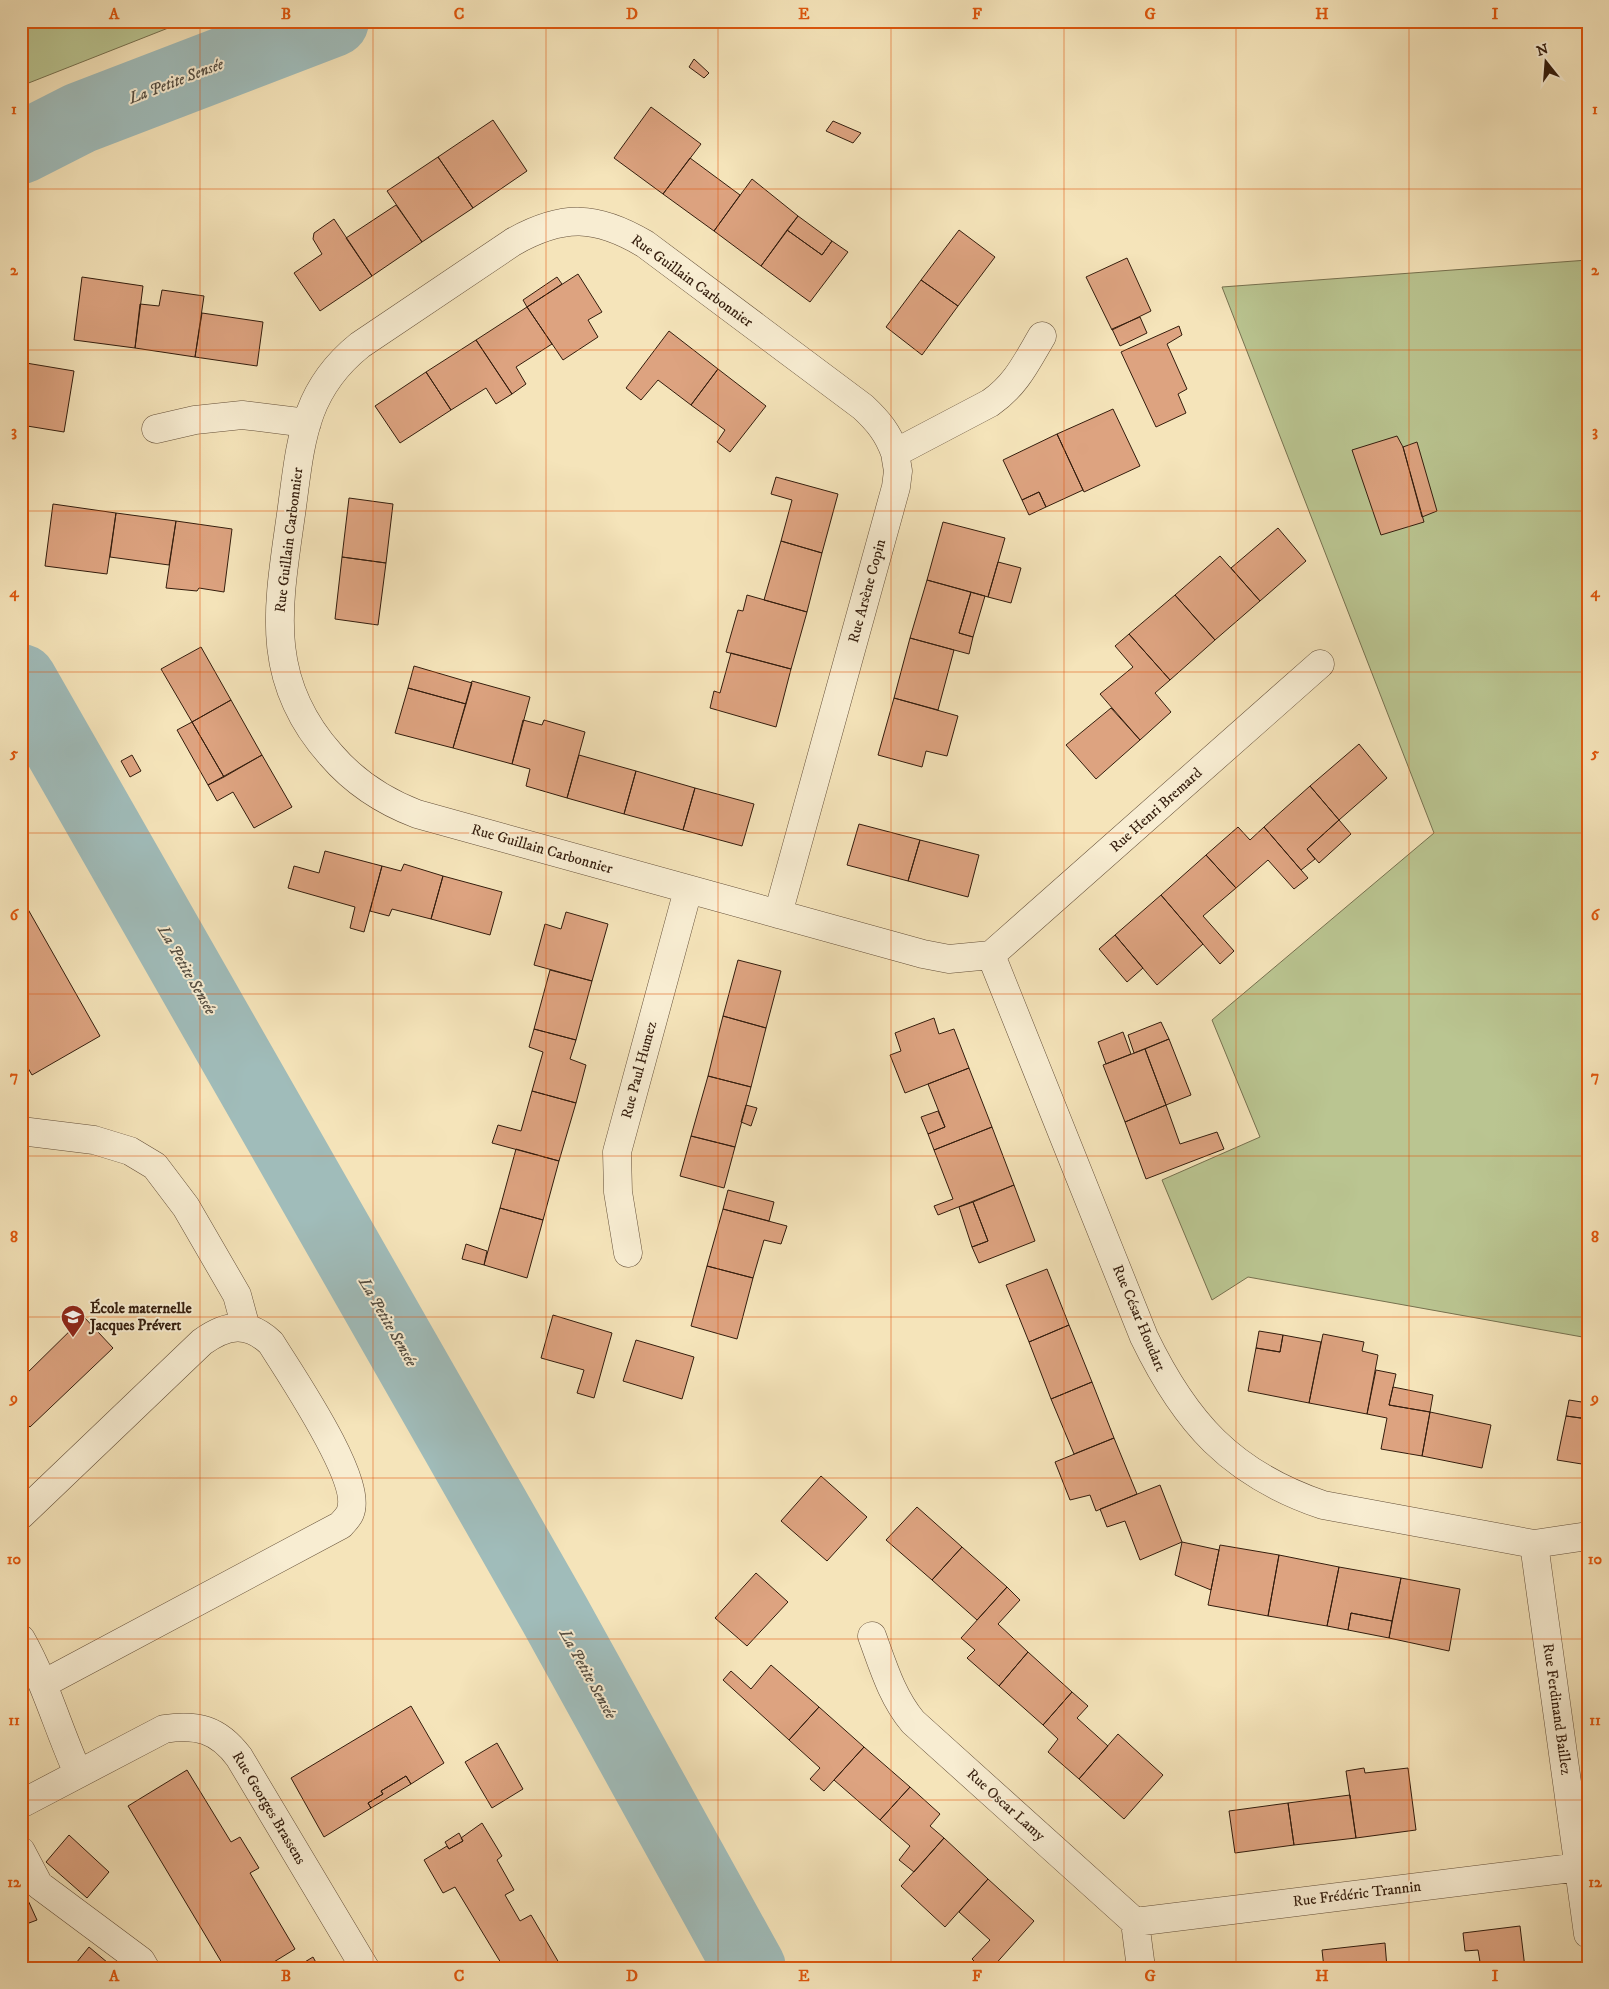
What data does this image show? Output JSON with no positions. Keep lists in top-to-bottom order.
{
  "streets": {
    "street": [
      "Rue Guillain Carbonnier",
      "Rue Arsène Copin",
      "Rue Henri Bremard",
      "Rue Paul Humez",
      "Rue César Houdart",
      "Rue Ferdinand Baillez",
      "Rue Oscar Lamy",
      "Rue Georges Brassens",
      "Rue Frédéric Trannin"
    ]
  },
  "crossings": [
    ["Rue Guillain Carbonnier", "Rue Arsène Copin"],
    ["Rue Guillain Carbonnier", "Rue Henri Bremard"],
    ["Rue Guillain Carbonnier", "Rue Paul Humez"],
    ["Rue Guillain Carbonnier", "Rue César Houdart"],
    ["Rue Henri Bremard", "Rue César Houdart"],
    ["Rue César Houdart", "Rue Ferdinand Baillez"],
    ["Rue Ferdinand Baillez", "Rue Frédéric Trannin"],
    ["Rue Oscar Lamy", "Rue Frédéric Trannin"]
  ],
  "water": ["La Petite Sensée"],
  "places": {
    "school or university": ["École maternelle Jacques Prévert"]
  },
  "north": "top",
  "grid": {
    "columns": [
      "A",
      "B",
      "C",
      "D",
      "E",
      "F",
      "G",
      "H",
      "I"
    ],
    "rows": [
      "1",
      "2",
      "3",
      "4",
      "5",
      "6",
      "7",
      "8",
      "9",
      "10",
      "11",
      "12"
    ]
  }
}
